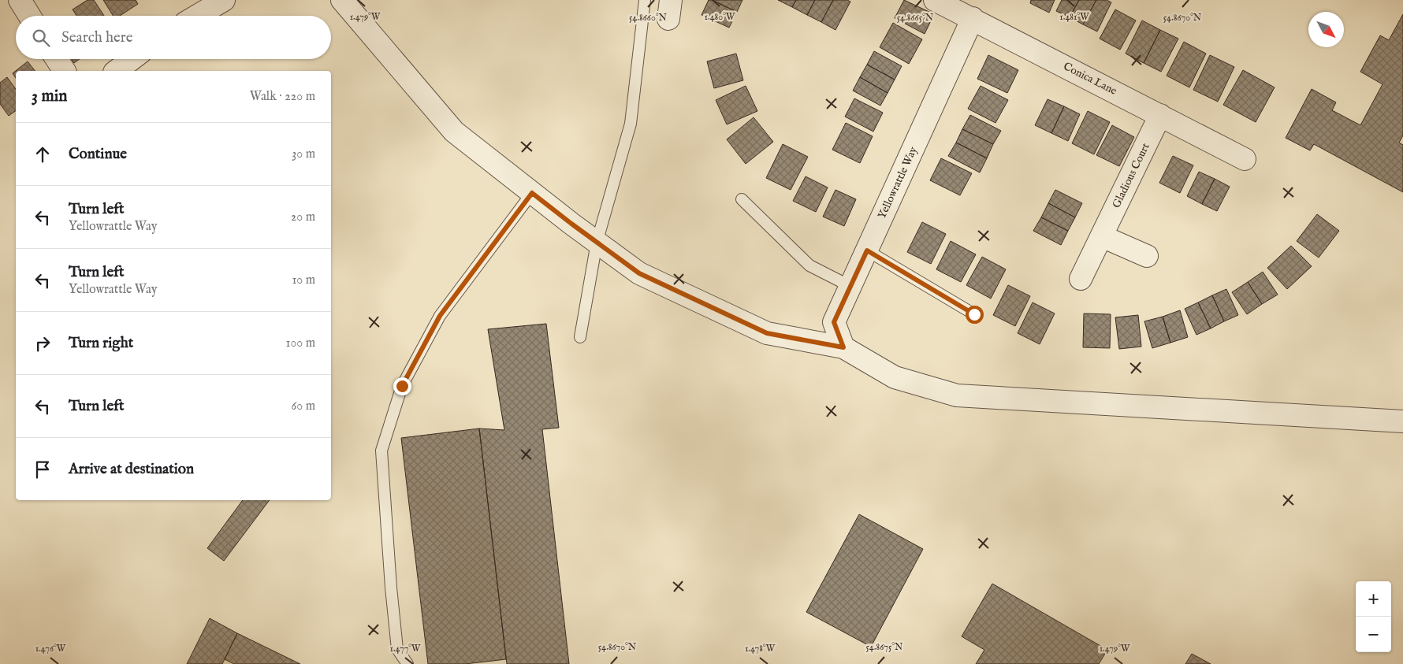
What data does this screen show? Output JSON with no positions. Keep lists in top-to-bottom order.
{
  "streets": {
    "street": ["Conica Lane", "Gladious Court", "Yellowrattle Way"]
  },
  "crossings": [
    ["Conica Lane", "Gladious Court"],
    ["Conica Lane", "Yellowrattle Way"]
  ],
  "north": "bottom right",
  "page": {
    "search": "Search here",
    "heading": ["3 min", "Walk · 220 m"],
    "list": [
      ["Continue", "30 m"],
      ["Turn left", "Yellowrattle Way", "20 m"],
      ["Turn left", "Yellowrattle Way", "10 m"],
      ["Turn right", "100 m"],
      ["Turn left", "60 m"],
      "Arrive at destination"
    ],
    "map_buttons": ["+", "−"]
  },
  "coordinates": [
    "1.479°W",
    "1.480°W",
    "1.481°W",
    "54.8660°N",
    "54.8665°N",
    "54.8670°N",
    "54.8675°N",
    "1.476°W",
    "1.477°W",
    "1.478°W"
  ]
}
